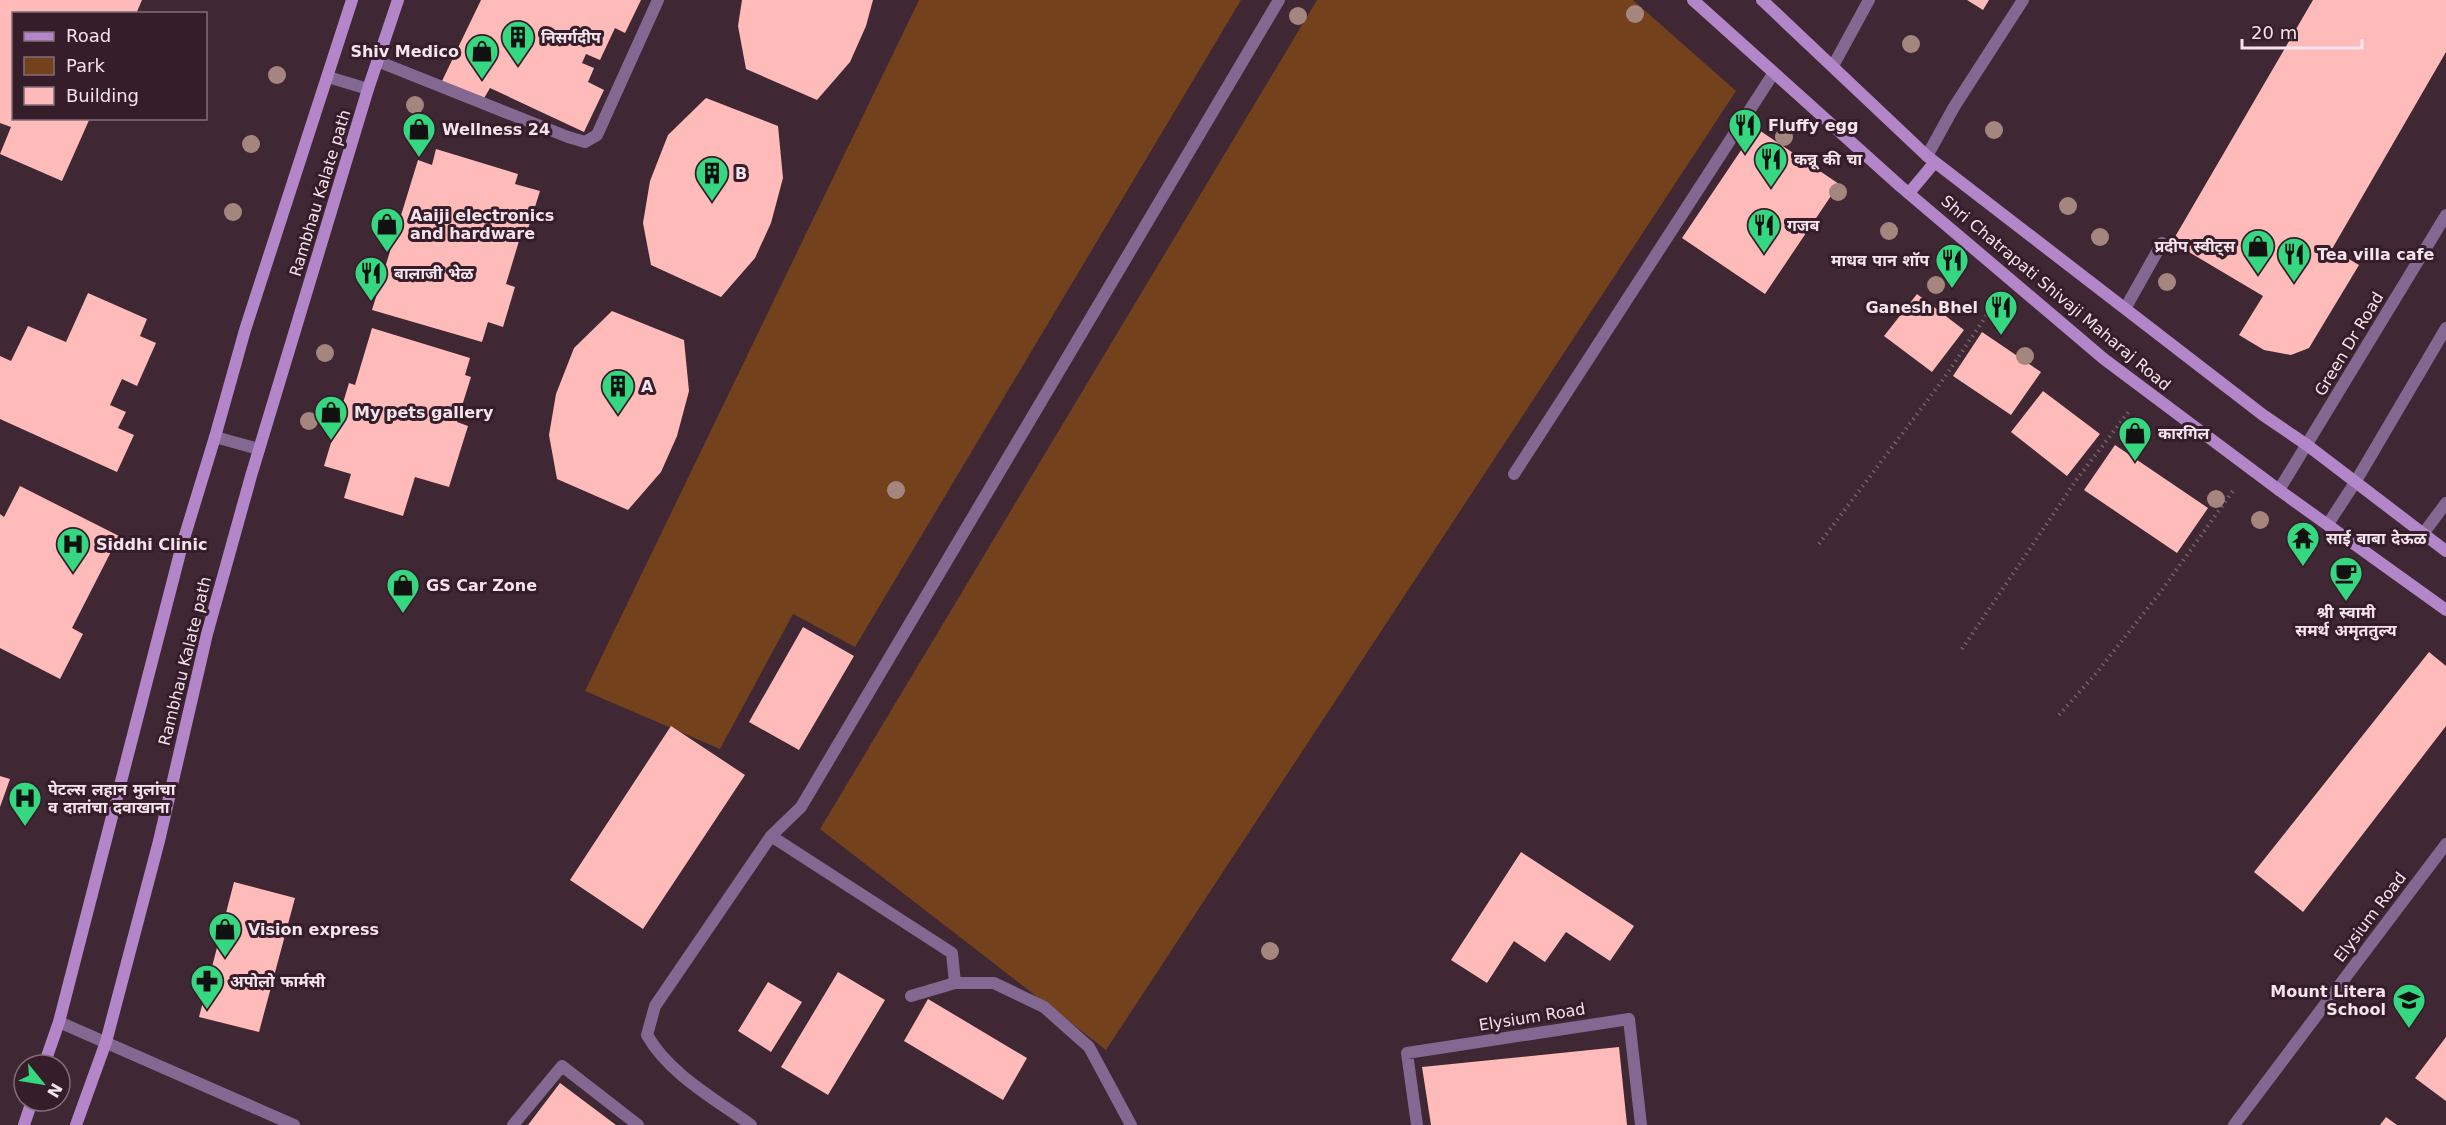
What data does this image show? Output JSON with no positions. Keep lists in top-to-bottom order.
{
  "streets": {
    "main road": ["Rambhau Kalate path", "Shri Chatrapati Shivaji Maharaj Road"],
    "street": ["Green Dr Road", "Elysium Road"]
  },
  "crossings": [
    ["Shri Chatrapati Shivaji Maharaj Road", "Green Dr Road"]
  ],
  "places": {
    "building": ["निसर्गदीप", "B", "A"],
    "shop": [
      "Shiv Medico",
      "Wellness 24",
      "Aaiji electronics and hardware",
      "प्रदीप स्वीट्स",
      "My pets gallery",
      "कारगिल",
      "GS Car Zone",
      "Vision express"
    ],
    "restaurant": [
      "Fluffy egg",
      "कन्नू की चा",
      "गजब",
      "Tea villa cafe",
      "माधव पान शॉप",
      "बालाजी भेळ",
      "Ganesh Bhel"
    ],
    "temple": ["साई बाबा देऊळ"],
    "hospital": ["Siddhi Clinic", "पेटल्स लहान मुलांचा व दातांचा दवाखाना"],
    "cafe": ["श्री स्वामी समर्थ अमृततुल्य"],
    "pharmacy": ["अपोलो फार्मसी"],
    "school or university": ["Mount Litera School"]
  },
  "legend": ["Road", "Park", "Building"],
  "scale_bar": "20 m",
  "north": "bottom right"
}
